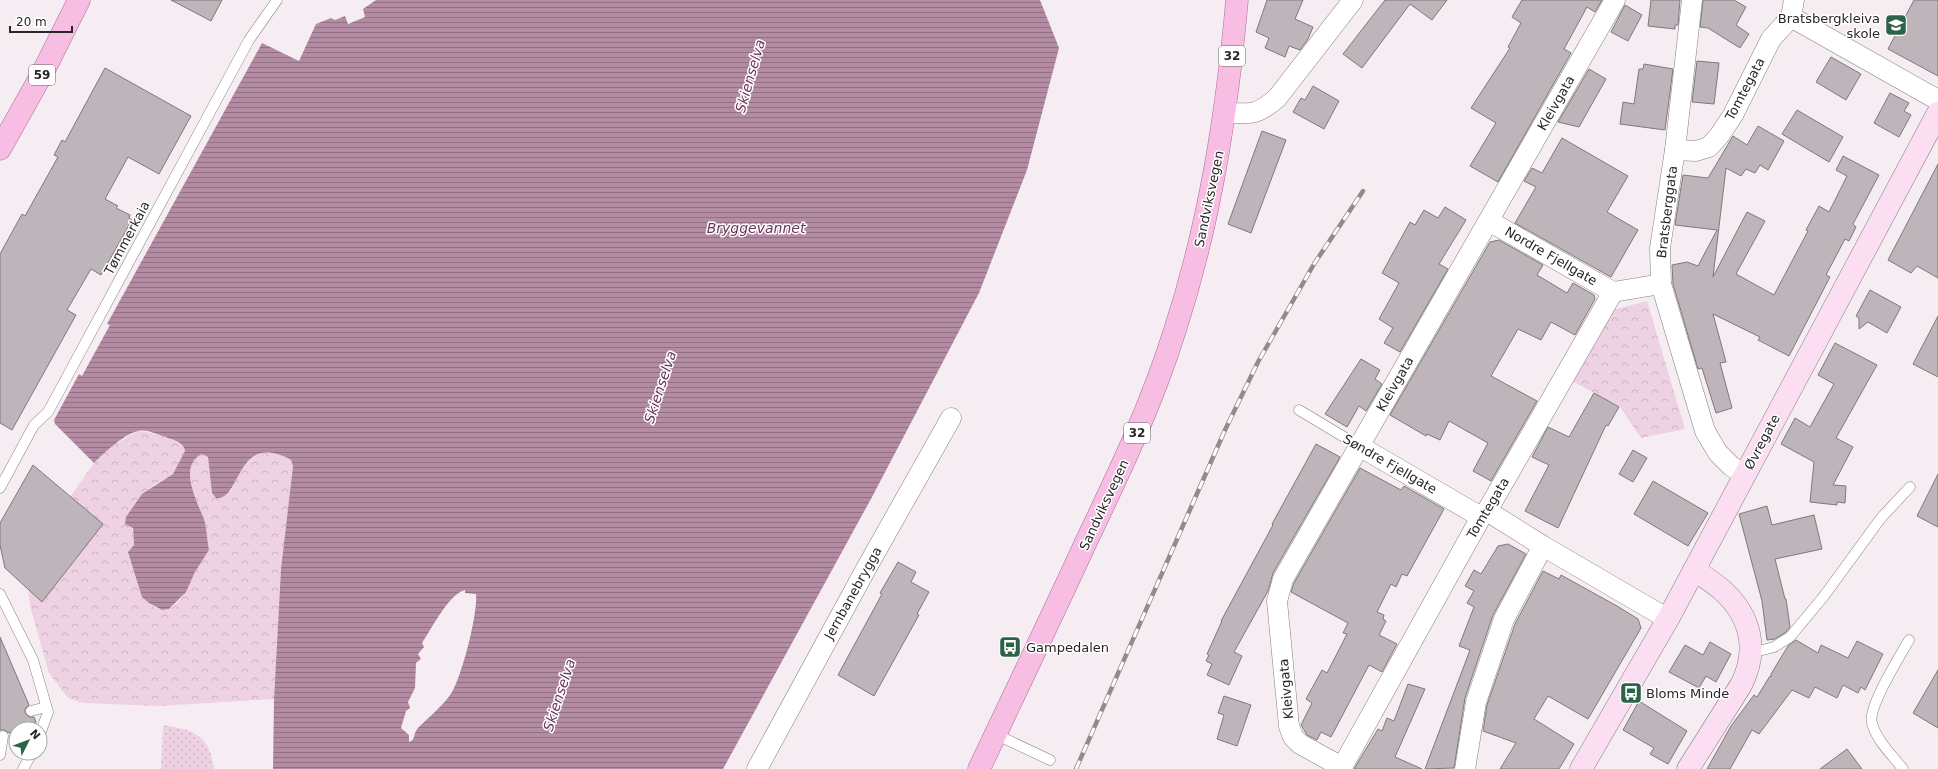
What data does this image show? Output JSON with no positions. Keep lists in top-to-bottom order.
{
  "streets": {
    "main road": ["32", "59", "Sandviksvegen"],
    "street": [
      "Tomtegata",
      "Kleivgata",
      "Bratsberggata",
      "Nordre Fjellgate",
      "Øvregate",
      "Søndre Fjellgate",
      "Jernbanebrygga"
    ],
    "lane": ["Tømmerkaia"]
  },
  "crossings": [
    ["32", "Sandviksvegen"],
    ["Tomtegata", "Kleivgata"],
    ["Tomtegata", "Bratsberggata"],
    ["Tomtegata", "Nordre Fjellgate"],
    ["Tomtegata", "Søndre Fjellgate"],
    ["Kleivgata", "Nordre Fjellgate"],
    ["Kleivgata", "Søndre Fjellgate"],
    ["Bratsberggata", "Øvregate"],
    ["Øvregate", "Søndre Fjellgate"]
  ],
  "water": ["Skienselva", "Bryggevannet"],
  "places": {
    "school or university": ["Bratsbergkleiva skole"],
    "bus stop": ["Gampedalen", "Bloms Minde"]
  },
  "scale_bar": "20 m",
  "north": "top right"
}
